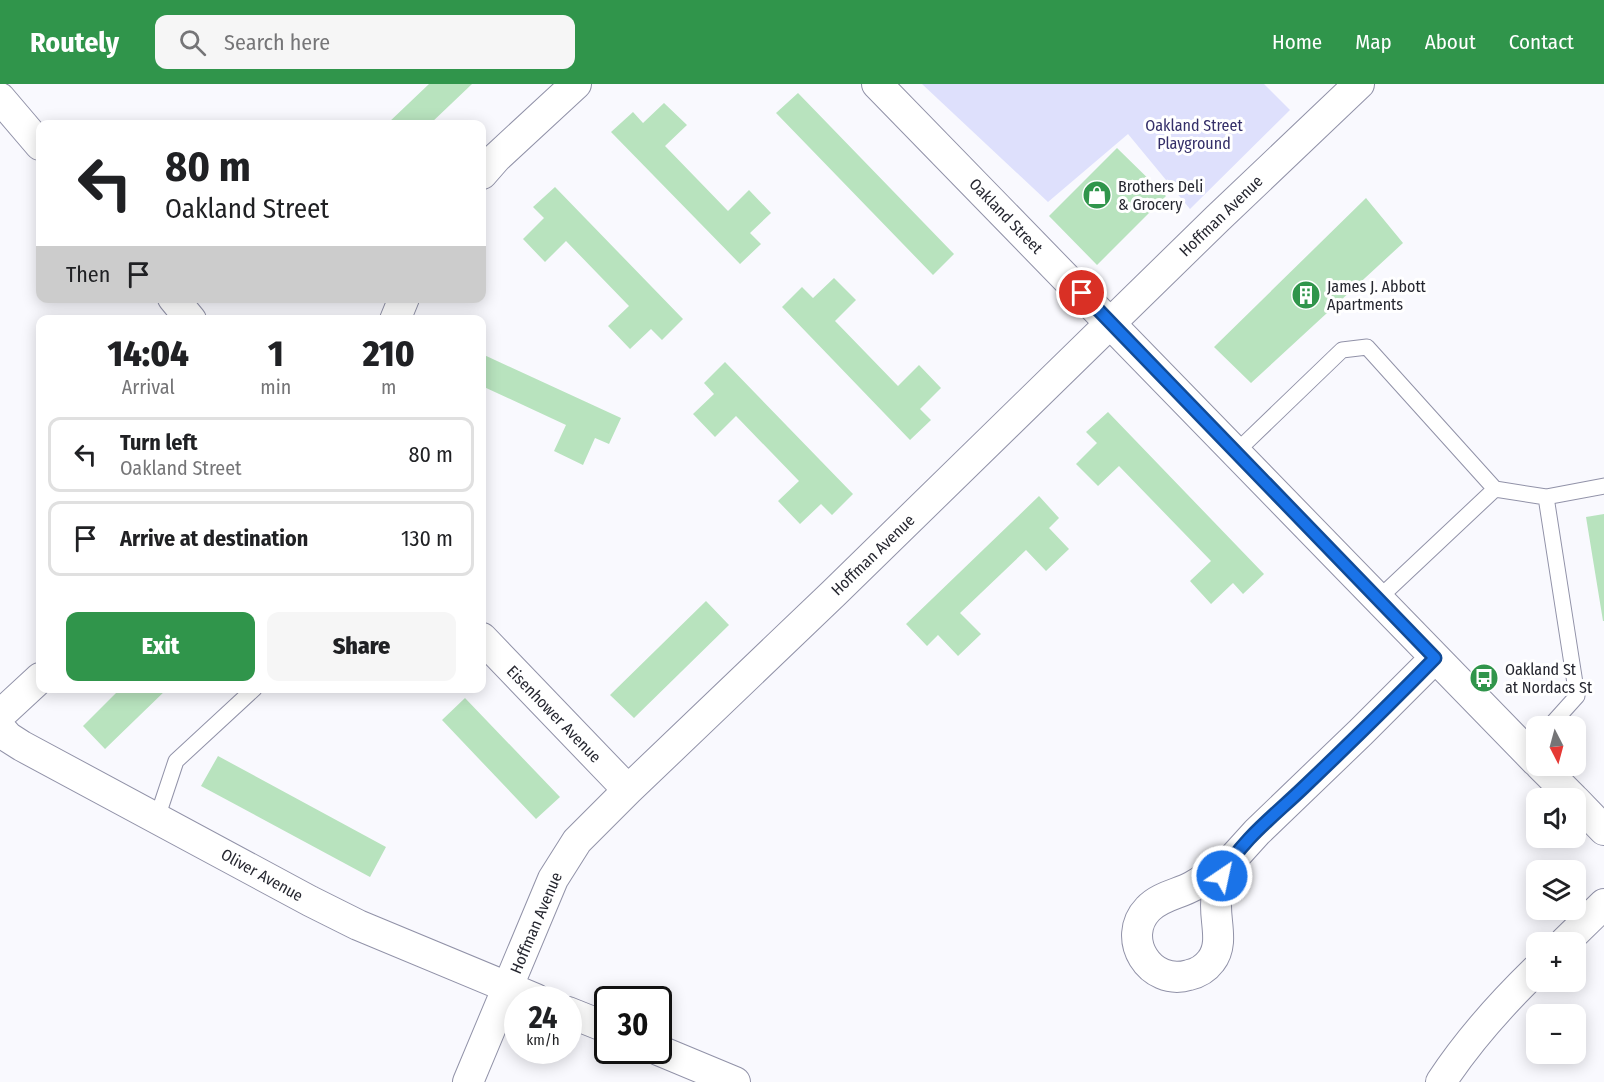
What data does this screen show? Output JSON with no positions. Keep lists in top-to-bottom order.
{
  "streets": {
    "street": [
      "Oakland Street",
      "Hoffman Avenue",
      "Eisenhower Avenue",
      "Oliver Avenue"
    ]
  },
  "crossings": [
    ["Oakland Street", "Hoffman Avenue"],
    ["Hoffman Avenue", "Eisenhower Avenue"]
  ],
  "parks": ["Oakland Street Playground"],
  "places": {
    "shop": ["Brothers Deli & Grocery"],
    "building": ["James J. Abbott Apartments"],
    "bus stop": ["Oakland St at Nordacs St"]
  },
  "north": "bottom",
  "page": {
    "header": "Routely",
    "search": "Search here",
    "nav": [
      "Home",
      "Map",
      "About",
      "Contact"
    ],
    "turn": ["80 m", "Oakland Street"],
    "then": "Then",
    "eta": [
      "14:04",
      "Arrival",
      "1",
      "min",
      "210",
      "m"
    ],
    "list": [
      {
        "name": "Turn left",
        "note": "Oakland Street",
        "value": "80 m"
      },
      {
        "name": "Arrive at destination",
        "value": "130 m"
      }
    ],
    "buttons": ["Exit", "Share"],
    "map_buttons": ["+", "−"],
    "speed": "24 km/h",
    "limit": "30"
  }
}
